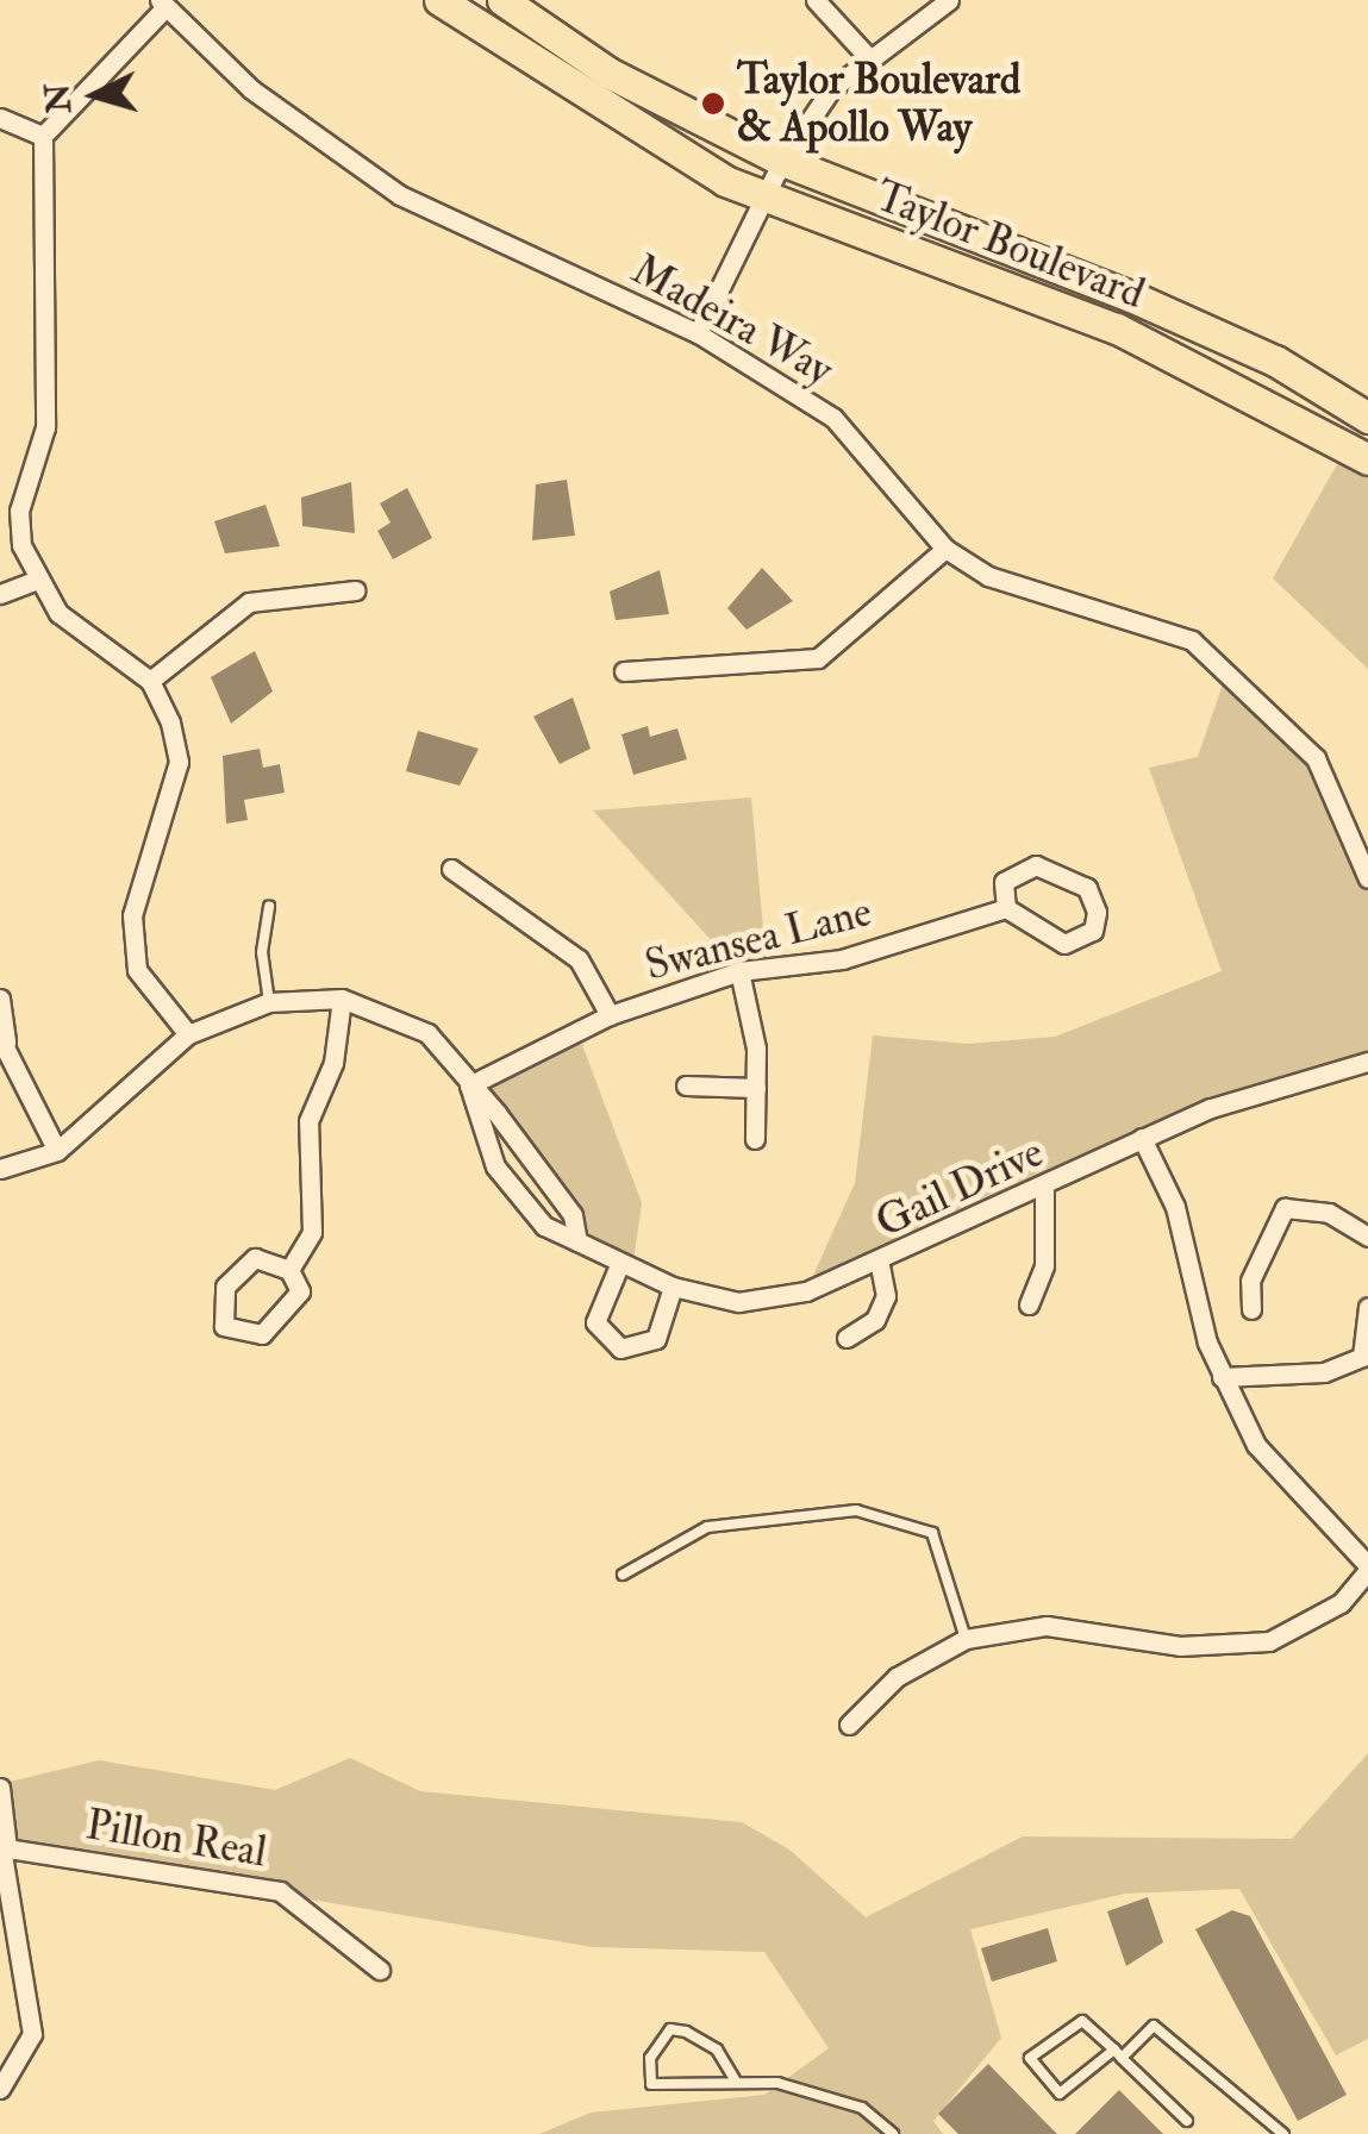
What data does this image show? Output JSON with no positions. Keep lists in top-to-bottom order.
{
  "streets": {
    "main road": ["Taylor Boulevard"],
    "street": [
      "Madeira Way",
      "Swansea Lane",
      "Gail Drive",
      "Pillon Real"
    ]
  },
  "crossings": [
    ["Swansea Lane", "Gail Drive"]
  ],
  "places": ["Taylor Boulevard & Apollo Way"],
  "north": "left"
}
